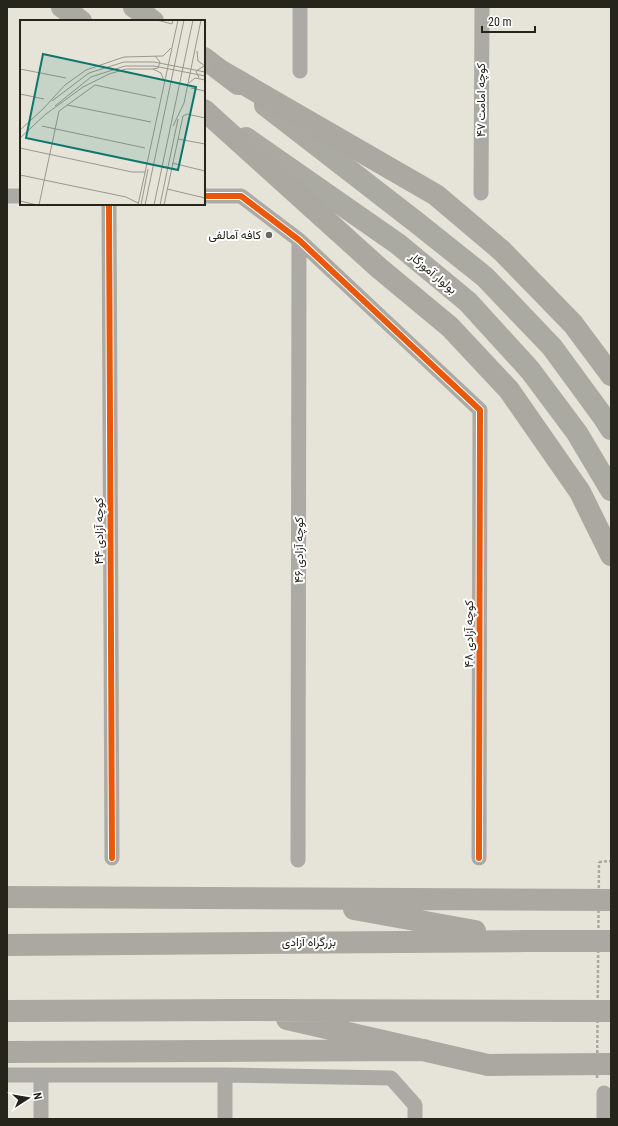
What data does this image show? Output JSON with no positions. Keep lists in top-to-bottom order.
{
  "streets": {
    "highway": ["بزرگراه آزادی"],
    "main road": ["بولوار آموزگار"],
    "street": [
      "کوچه امامت ۴۷",
      "کوچه آزادی ۴۴",
      "کوچه آزادی ۴۶",
      "کوچه آزادی ۴۸"
    ]
  },
  "crossings": [
    ["کوچه آزادی ۴۶", "کوچه آزادی ۴۸"]
  ],
  "places": ["کافه آمالفی"],
  "scale_bar": "20 m",
  "north": "right"
}
